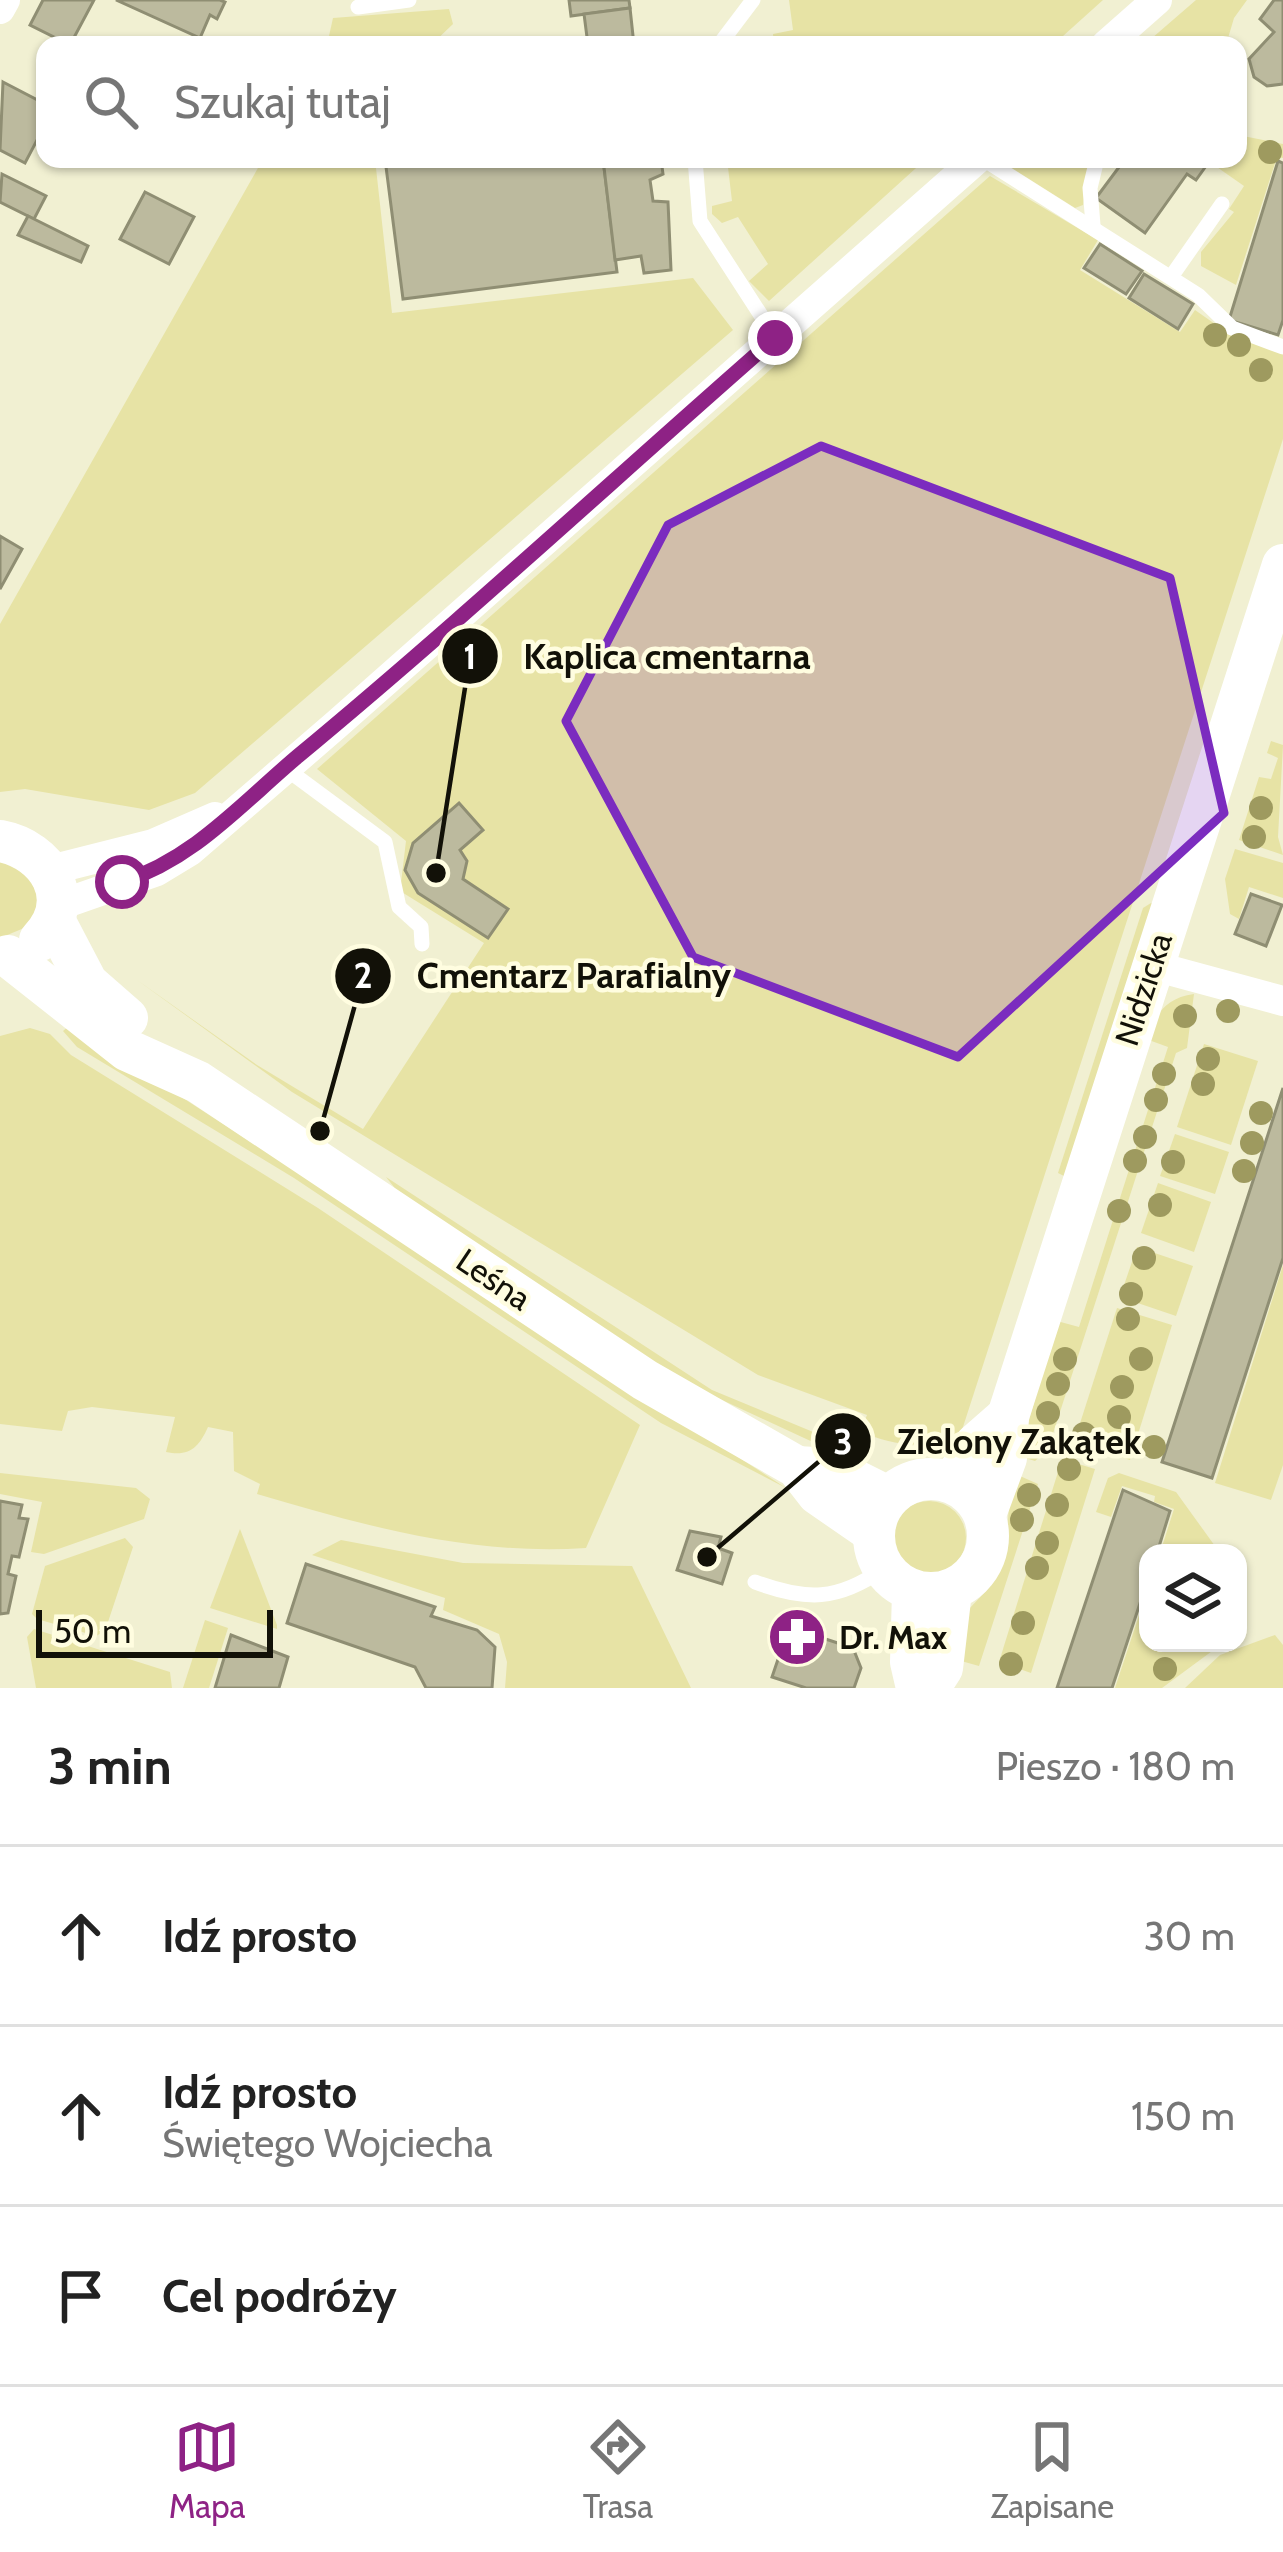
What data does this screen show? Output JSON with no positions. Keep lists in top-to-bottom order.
{
  "streets": {
    "street": ["Nidzicka", "Leśna"]
  },
  "places": {
    "other": ["Kaplica cmentarna", "Cmentarz Parafialny", "Zielony Zakątek"],
    "pharmacy": ["Dr. Max"]
  },
  "scale_bar": "50 m",
  "page": {
    "search": "Szukaj tutaj",
    "scale": "50 m",
    "heading": ["3 min", "Pieszo · 180 m"],
    "list": [
      ["Idź prosto", "30 m"],
      ["Idź prosto", "Świętego Wojciecha", "150 m"],
      "Cel podróży"
    ],
    "nav": ["Mapa", "Trasa", "Zapisane"]
  }
}
